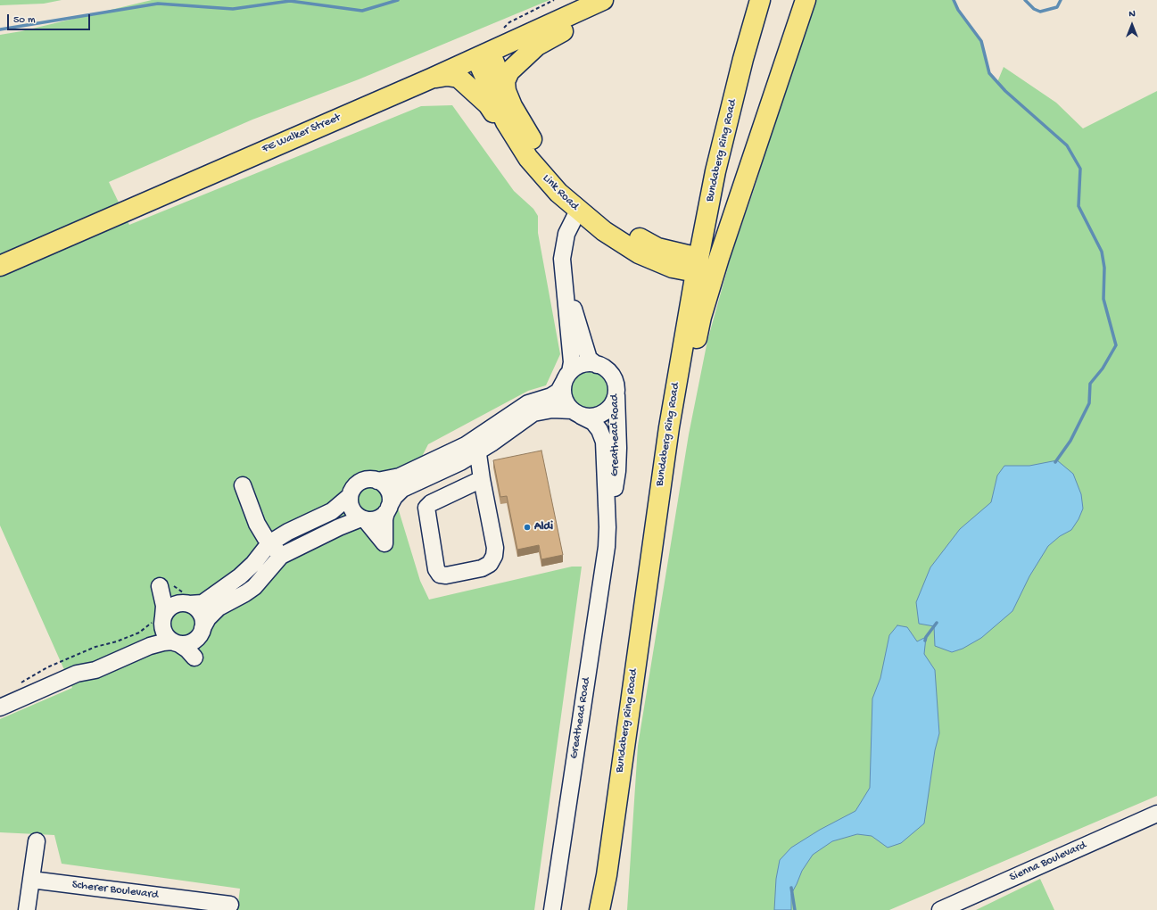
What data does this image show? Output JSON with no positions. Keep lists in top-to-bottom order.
{
  "streets": {
    "main road": ["FE Walker Street", "Bundaberg Ring Road", "Link Road"],
    "street": ["Greathead Road", "Sienna Boulevard", "Scherer Boulevard"]
  },
  "crossings": [
    ["FE Walker Street", "Link Road"],
    ["Bundaberg Ring Road", "Link Road"],
    ["Link Road", "Greathead Road"]
  ],
  "places": ["Aldi"],
  "scale_bar": "50 m",
  "north": "top"
}
